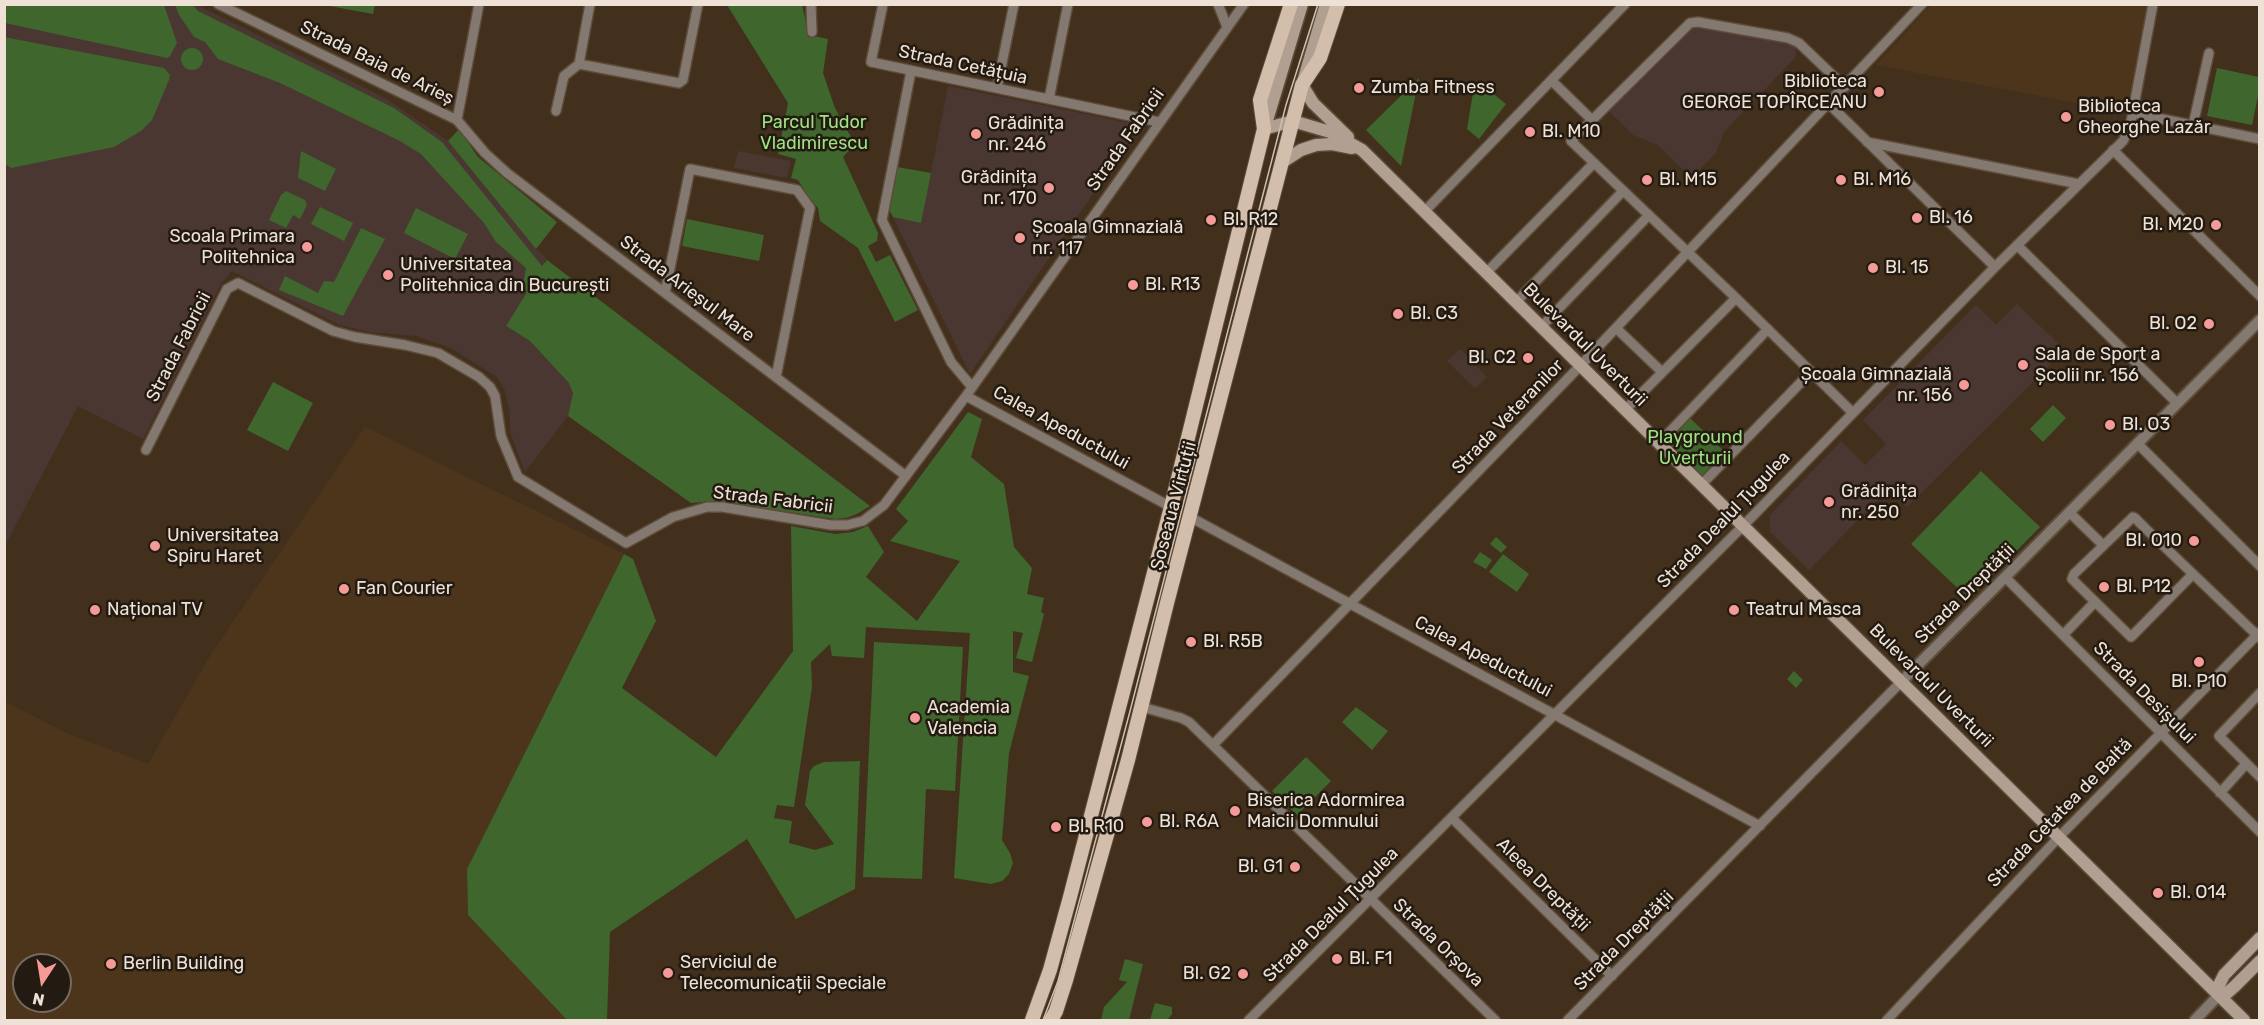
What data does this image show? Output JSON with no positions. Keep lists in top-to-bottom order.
{
  "streets": {
    "main road": ["Bulevardul Uverturii", "Șoseaua Virtuții"],
    "street": [
      "Strada Baia de Arieș",
      "Strada Cetățuia",
      "Strada Fabricii",
      "Strada Arieșul Mare",
      "Strada Veteranilor",
      "Calea Apeductului",
      "Strada Dealul Țugulea",
      "Strada Dreptății",
      "Strada Desișului",
      "Strada Cetatea de Baltă",
      "Aleea Dreptății",
      "Strada Orșova"
    ]
  },
  "crossings": [
    ["Strada Baia de Arieș", "Strada Arieșul Mare"],
    ["Strada Cetățuia", "Strada Fabricii"],
    ["Strada Fabricii", "Strada Arieșul Mare"],
    ["Strada Fabricii", "Calea Apeductului"],
    ["Bulevardul Uverturii", "Strada Veteranilor"],
    ["Bulevardul Uverturii", "Șoseaua Virtuții"],
    ["Bulevardul Uverturii", "Strada Dealul Țugulea"],
    ["Bulevardul Uverturii", "Strada Dreptății"],
    ["Bulevardul Uverturii", "Strada Cetatea de Baltă"],
    ["Strada Veteranilor", "Calea Apeductului"],
    ["Strada Veteranilor", "Strada Orșova"],
    ["Calea Apeductului", "Șoseaua Virtuții"],
    ["Calea Apeductului", "Strada Dealul Țugulea"],
    ["Calea Apeductului", "Strada Dreptății"],
    ["Șoseaua Virtuții", "Strada Orșova"],
    ["Strada Dealul Țugulea", "Aleea Dreptății"],
    ["Strada Dealul Țugulea", "Strada Orșova"],
    ["Strada Dreptății", "Strada Desișului"],
    ["Strada Dreptății", "Aleea Dreptății"],
    ["Strada Desișului", "Strada Cetatea de Baltă"]
  ],
  "parks": ["Parcul Tudor Vladimirescu", "Playground Uverturii"],
  "places": [
    "Zumba Fitness",
    "Biblioteca GEORGE TOPÎRCEANU",
    "Biblioteca Gheorghe Lazăr",
    "Bl. M10",
    "Grădinița nr. 246",
    "Bl. M15",
    "Bl. M16",
    "Grădinița nr. 170",
    "Bl. 16",
    "Bl. R12",
    "Bl. M20",
    "Școala Gimnazială nr. 117",
    "Scoala Primara Politehnica",
    "Bl. 15",
    "Universitatea Politehnica din București",
    "Bl. R13",
    "Bl. C3",
    "Bl. O2",
    "Bl. C2",
    "Sala de Sport a Școlii nr. 156",
    "Școala Gimnazială nr. 156",
    "Bl. O3",
    "Grădinița nr. 250",
    "Bl. O10",
    "Universitatea Spiru Haret",
    "Bl. P12",
    "Fan Courier",
    "Național TV",
    "Teatrul Masca",
    "Bl. R5B",
    "Bl. P10",
    "Academia Valencia",
    "Biserica Adormirea Maicii Domnului",
    "Bl. R6A",
    "Bl. R10",
    "Bl. G1",
    "Bl. O14",
    "Bl. F1",
    "Berlin Building",
    "Serviciul de Telecomunicații Speciale",
    "Bl. G2"
  ],
  "north": "bottom"
}
